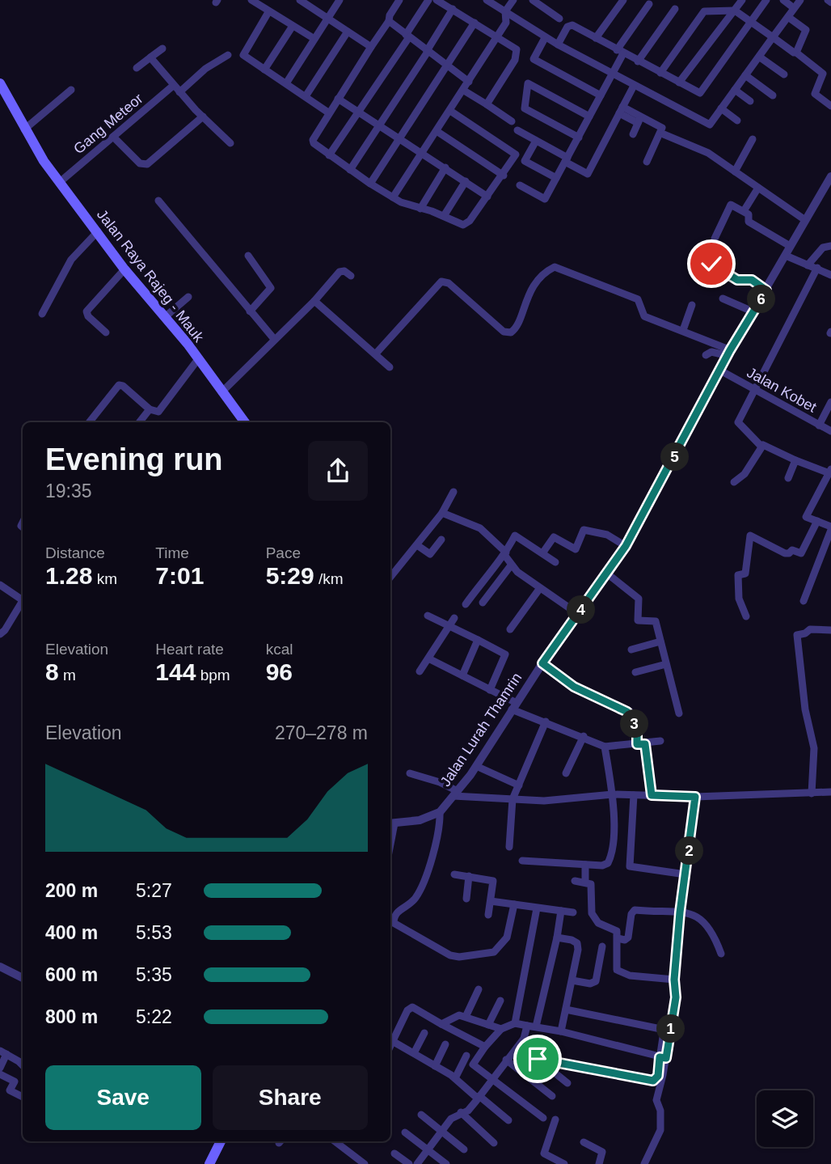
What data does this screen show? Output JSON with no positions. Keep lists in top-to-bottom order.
{
  "streets": {
    "main road": ["Jalan Raya Rajeg - Mauk"],
    "street": ["Gang Meteor", "Jalan Kobet", "Jalan Lurah Thamrin"]
  },
  "crossings": [
    ["Gang Meteor", "Jalan Raya Rajeg - Mauk"],
    ["Jalan Kobet", "Jalan Lurah Thamrin"]
  ],
  "page": {
    "pins": [
      "6",
      "5",
      "4",
      "3",
      "2",
      "1"
    ],
    "heading": ["Evening run", "19:35"],
    "stats": [
      ["Distance", "1.28 km"],
      ["Time", "7:01"],
      ["Pace", "5:29 /km"],
      ["Elevation", "8 m"],
      ["Heart rate", "144 bpm"],
      ["kcal", "96"]
    ],
    "chart": ["Elevation", "270–278 m"],
    "list": [
      {
        "name": "200 m",
        "note": "5:27"
      },
      {
        "name": "400 m",
        "note": "5:53"
      },
      {
        "name": "600 m",
        "note": "5:35"
      },
      {
        "name": "800 m",
        "note": "5:22"
      }
    ],
    "buttons": ["Save", "Share"]
  }
}
